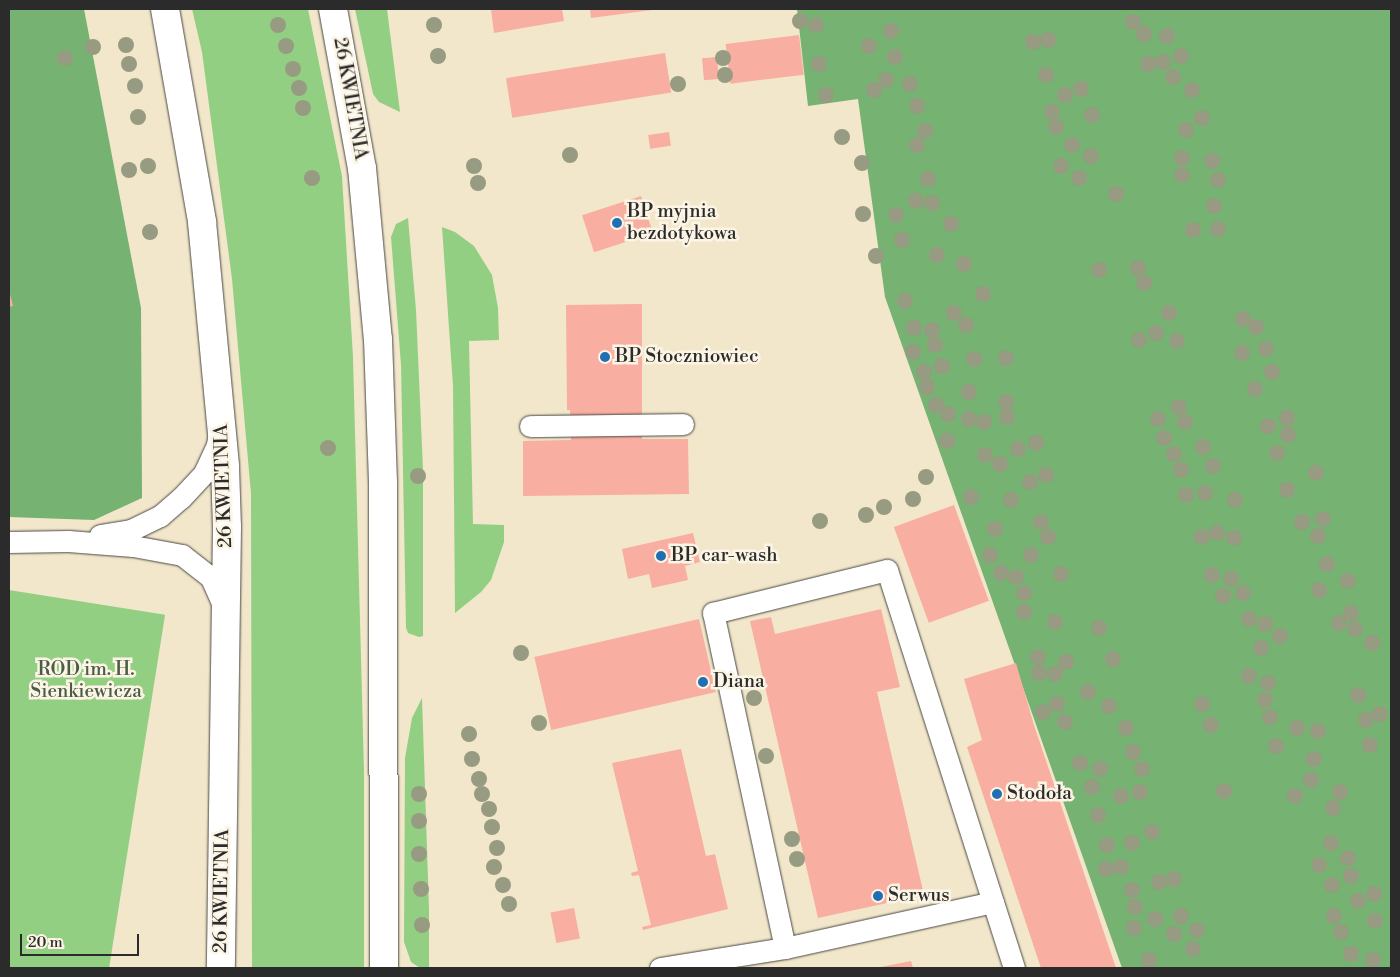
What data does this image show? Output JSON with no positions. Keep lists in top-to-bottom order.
{
  "streets": {
    "street": ["26 KWIETNIA"]
  },
  "parks": ["ROD im. H. Sienkiewicza"],
  "places": [
    "BP myjnia bezdotykowa",
    "BP Stoczniowiec",
    "BP car-wash",
    "Diana",
    "Stodoła",
    "Serwus"
  ],
  "scale_bar": "20 m"
}
